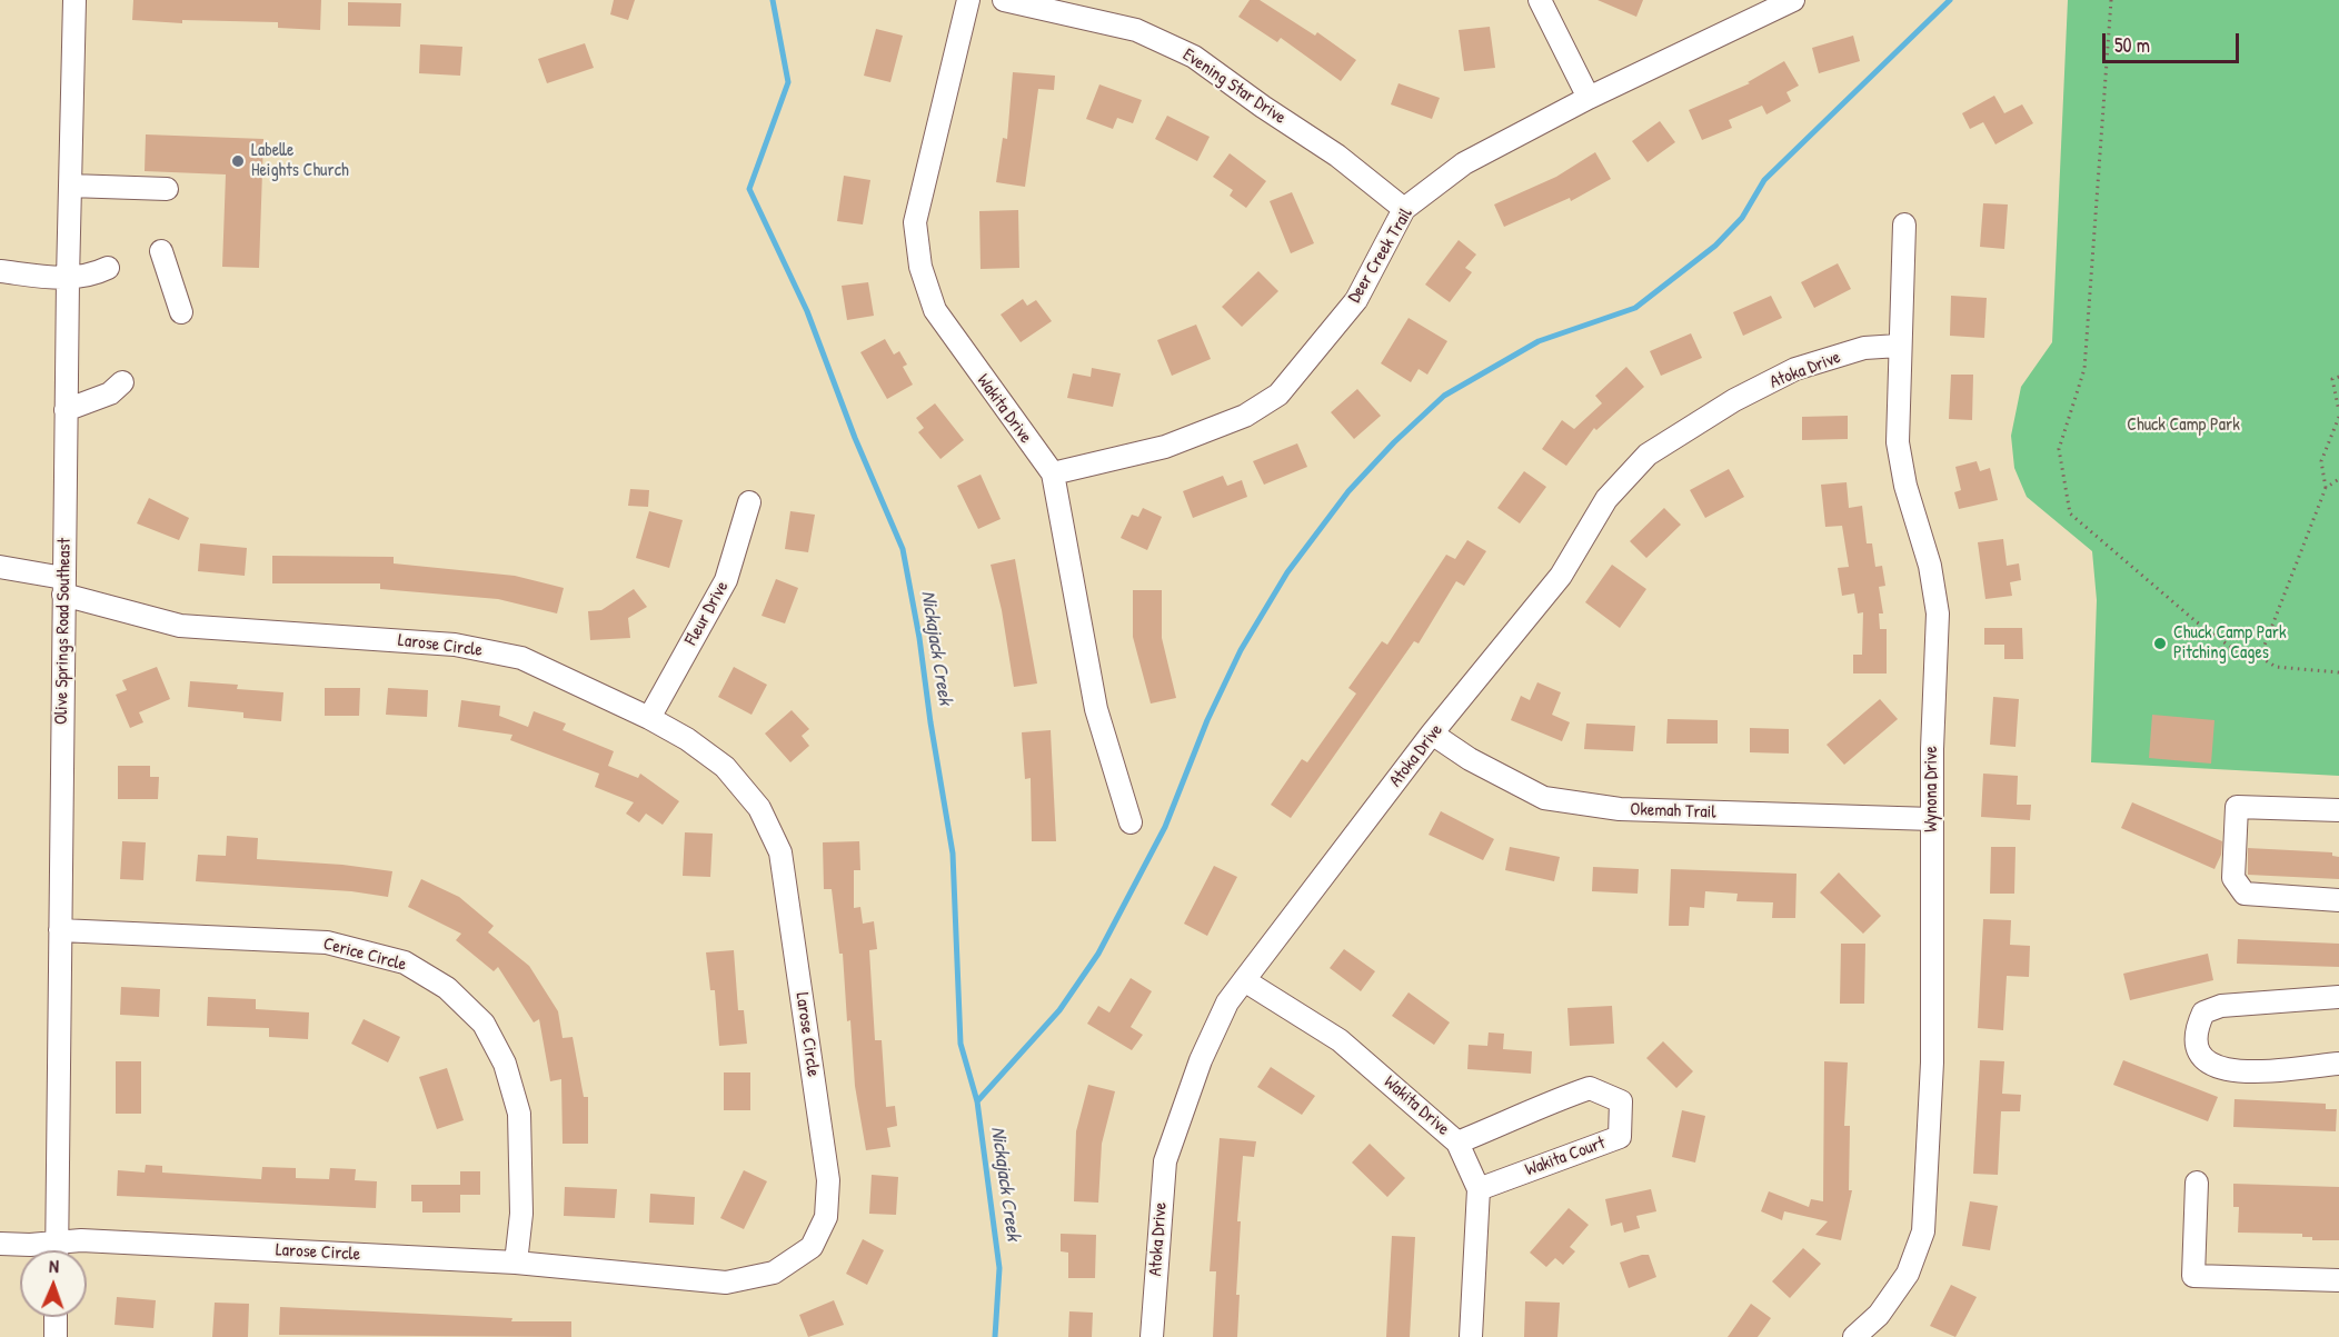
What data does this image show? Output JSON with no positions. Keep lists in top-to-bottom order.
{
  "streets": {
    "street": [
      "Evening Star Drive",
      "Deer Creek Trail",
      "Atoka Drive",
      "Wakita Drive",
      "Fleur Drive",
      "Olive Springs Road Southeast",
      "Larose Circle",
      "Wynona Drive",
      "Okemah Trail",
      "Cerice Circle",
      "Wakita Court"
    ]
  },
  "crossings": [
    ["Evening Star Drive", "Deer Creek Trail"],
    ["Deer Creek Trail", "Wakita Drive"],
    ["Atoka Drive", "Wakita Drive"],
    ["Atoka Drive", "Wynona Drive"],
    ["Atoka Drive", "Okemah Trail"],
    ["Wakita Drive", "Wakita Court"],
    ["Fleur Drive", "Larose Circle"],
    ["Olive Springs Road Southeast", "Larose Circle"],
    ["Olive Springs Road Southeast", "Cerice Circle"],
    ["Larose Circle", "Cerice Circle"],
    ["Wynona Drive", "Okemah Trail"]
  ],
  "water": ["Nickajack Creek"],
  "parks": ["Chuck Camp Park"],
  "places": ["Labelle Heights Church", "Chuck Camp Park Pitching Cages"],
  "scale_bar": "50 m",
  "north": "top"
}
